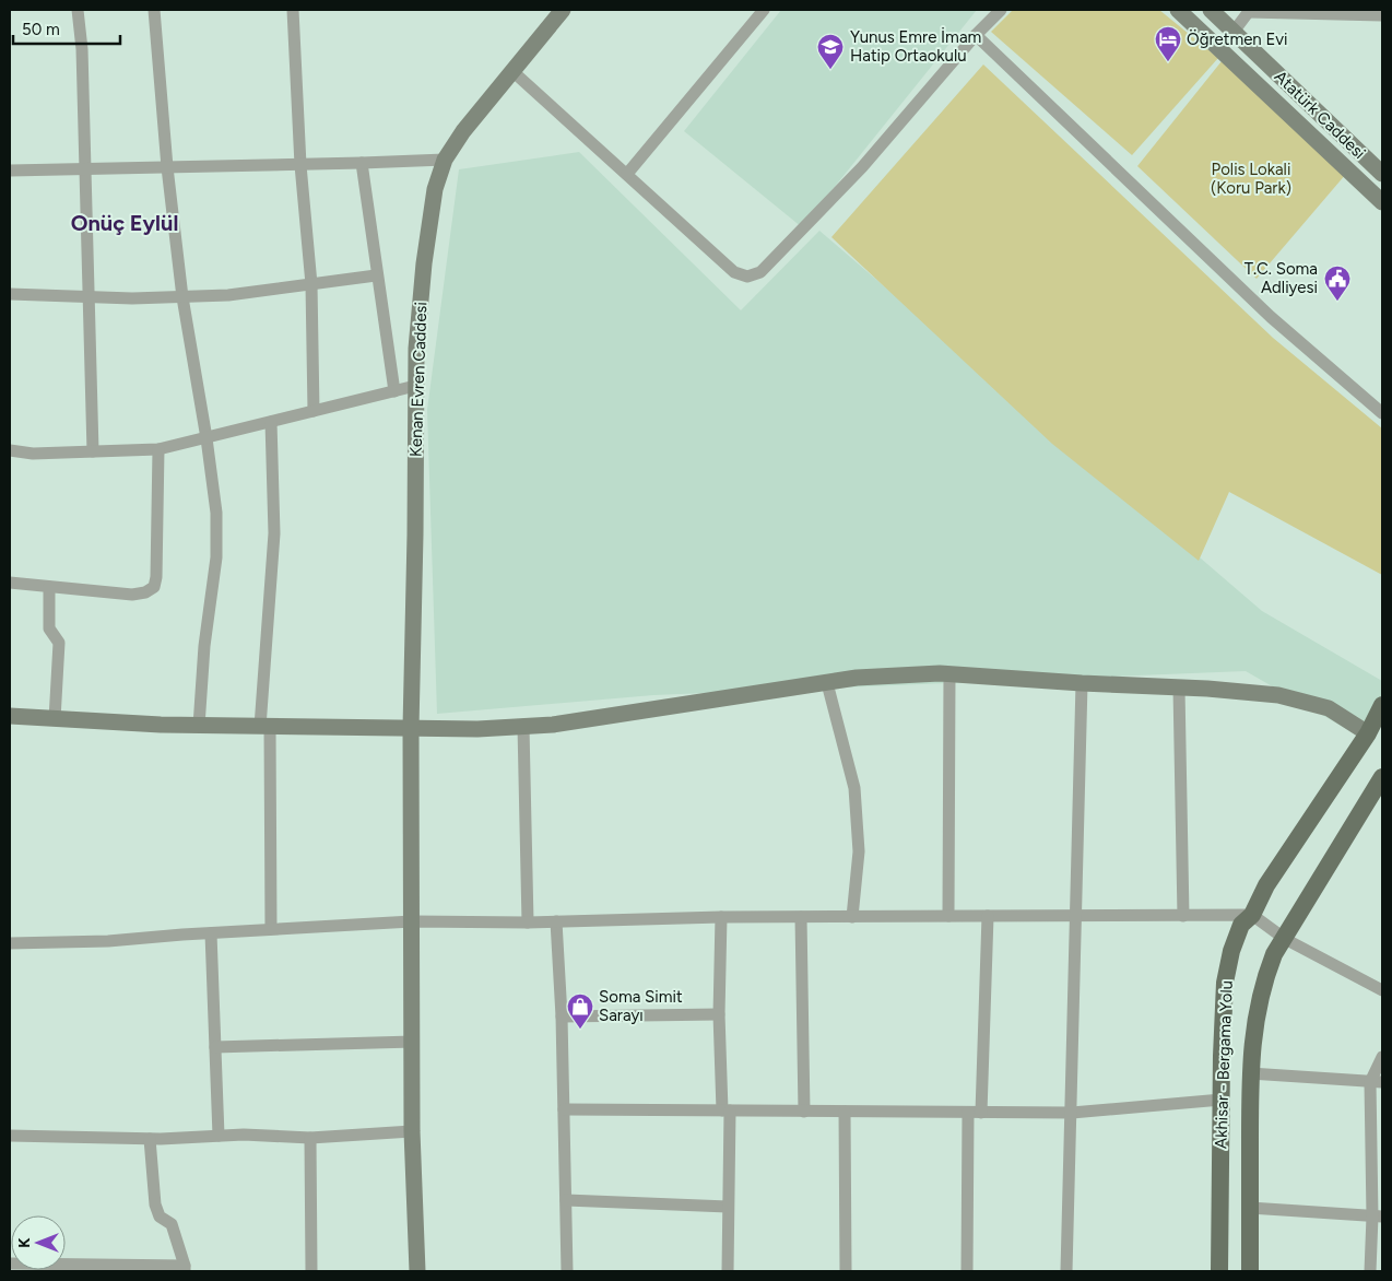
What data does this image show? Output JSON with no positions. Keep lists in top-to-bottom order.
{
  "streets": {
    "main road": ["Akhisar - Bergama Yolu"],
    "street": ["Atatürk Caddesi", "Kenan Evren Caddesi"]
  },
  "districts": ["Onüç Eylül"],
  "parks": ["Polis Lokali (Koru Park)"],
  "places": {
    "hotel": ["Öğretmen Evi"],
    "school or university": ["Yunus Emre İmam Hatip Ortaokulu"],
    "public building": ["T.C. Soma Adliyesi"],
    "shop": ["Soma Simit Sarayı"]
  },
  "scale_bar": "50 m",
  "north": "left"
}
